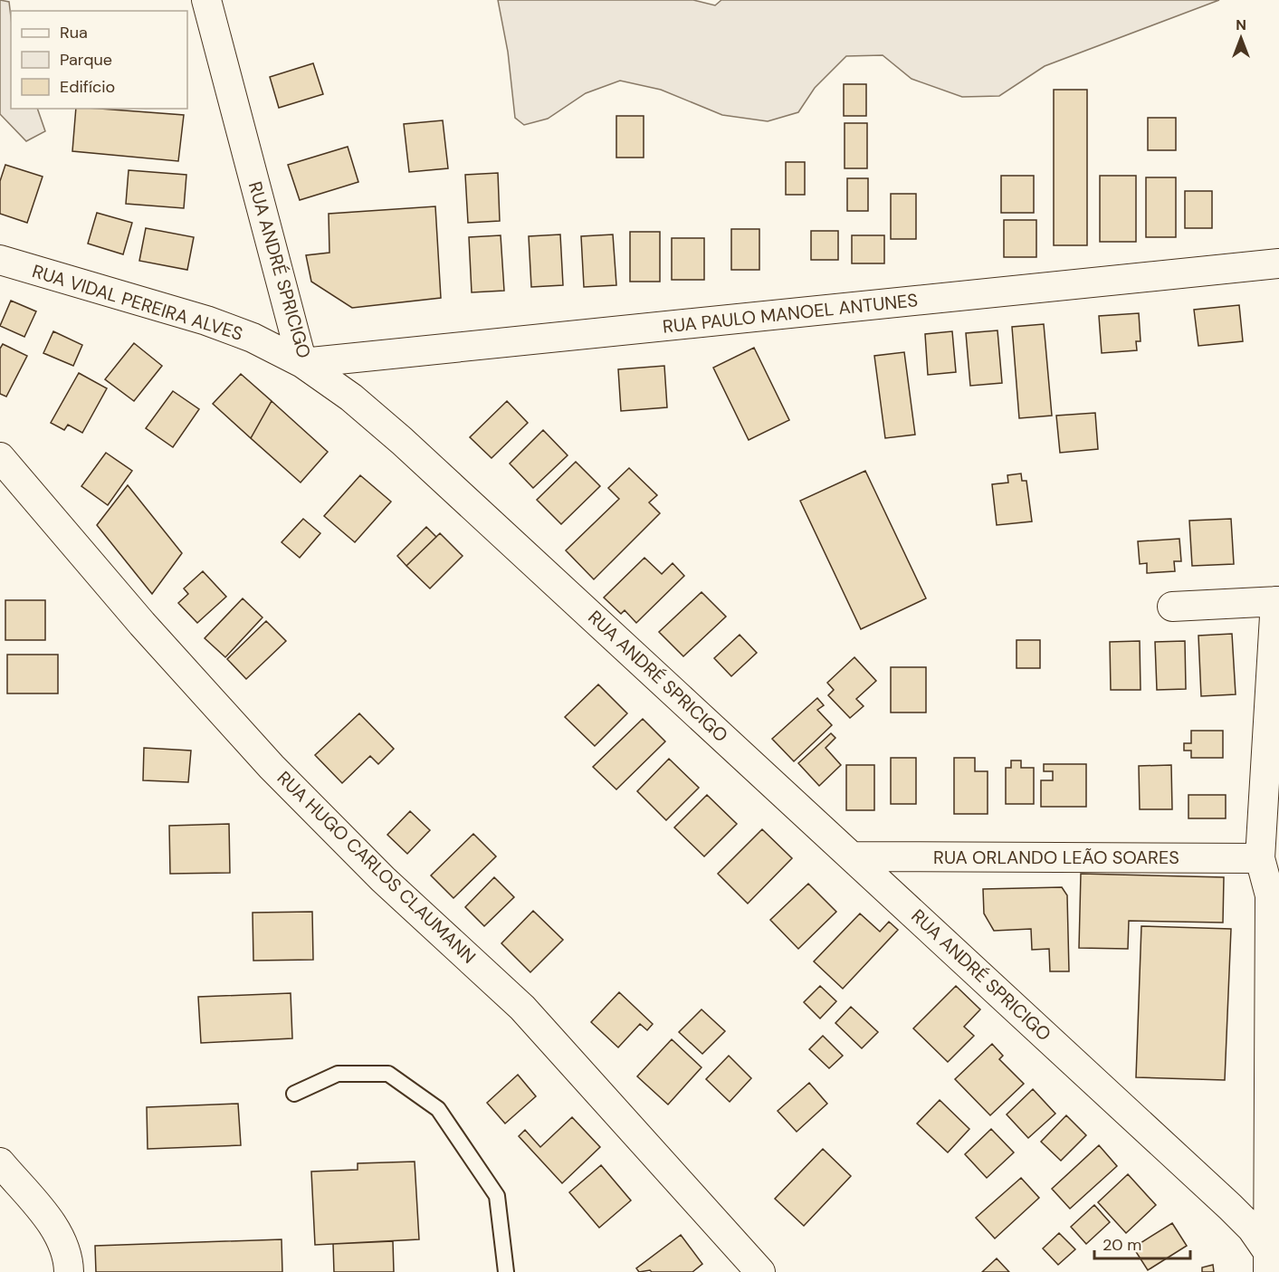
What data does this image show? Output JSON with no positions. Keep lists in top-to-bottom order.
{
  "streets": {
    "street": [
      "RUA ANDRÉ SPRICIGO",
      "RUA VIDAL PEREIRA ALVES",
      "RUA PAULO MANOEL ANTUNES",
      "RUA ORLANDO LEÃO SOARES",
      "RUA HUGO CARLOS CLAUMANN"
    ]
  },
  "crossings": [
    ["RUA ANDRÉ SPRICIGO", "RUA VIDAL PEREIRA ALVES"],
    ["RUA ANDRÉ SPRICIGO", "RUA PAULO MANOEL ANTUNES"],
    ["RUA ANDRÉ SPRICIGO", "RUA ORLANDO LEÃO SOARES"],
    ["RUA VIDAL PEREIRA ALVES", "RUA PAULO MANOEL ANTUNES"]
  ],
  "legend": ["Rua", "Parque", "Edifício"],
  "scale_bar": "20 m",
  "north": "top"
}
